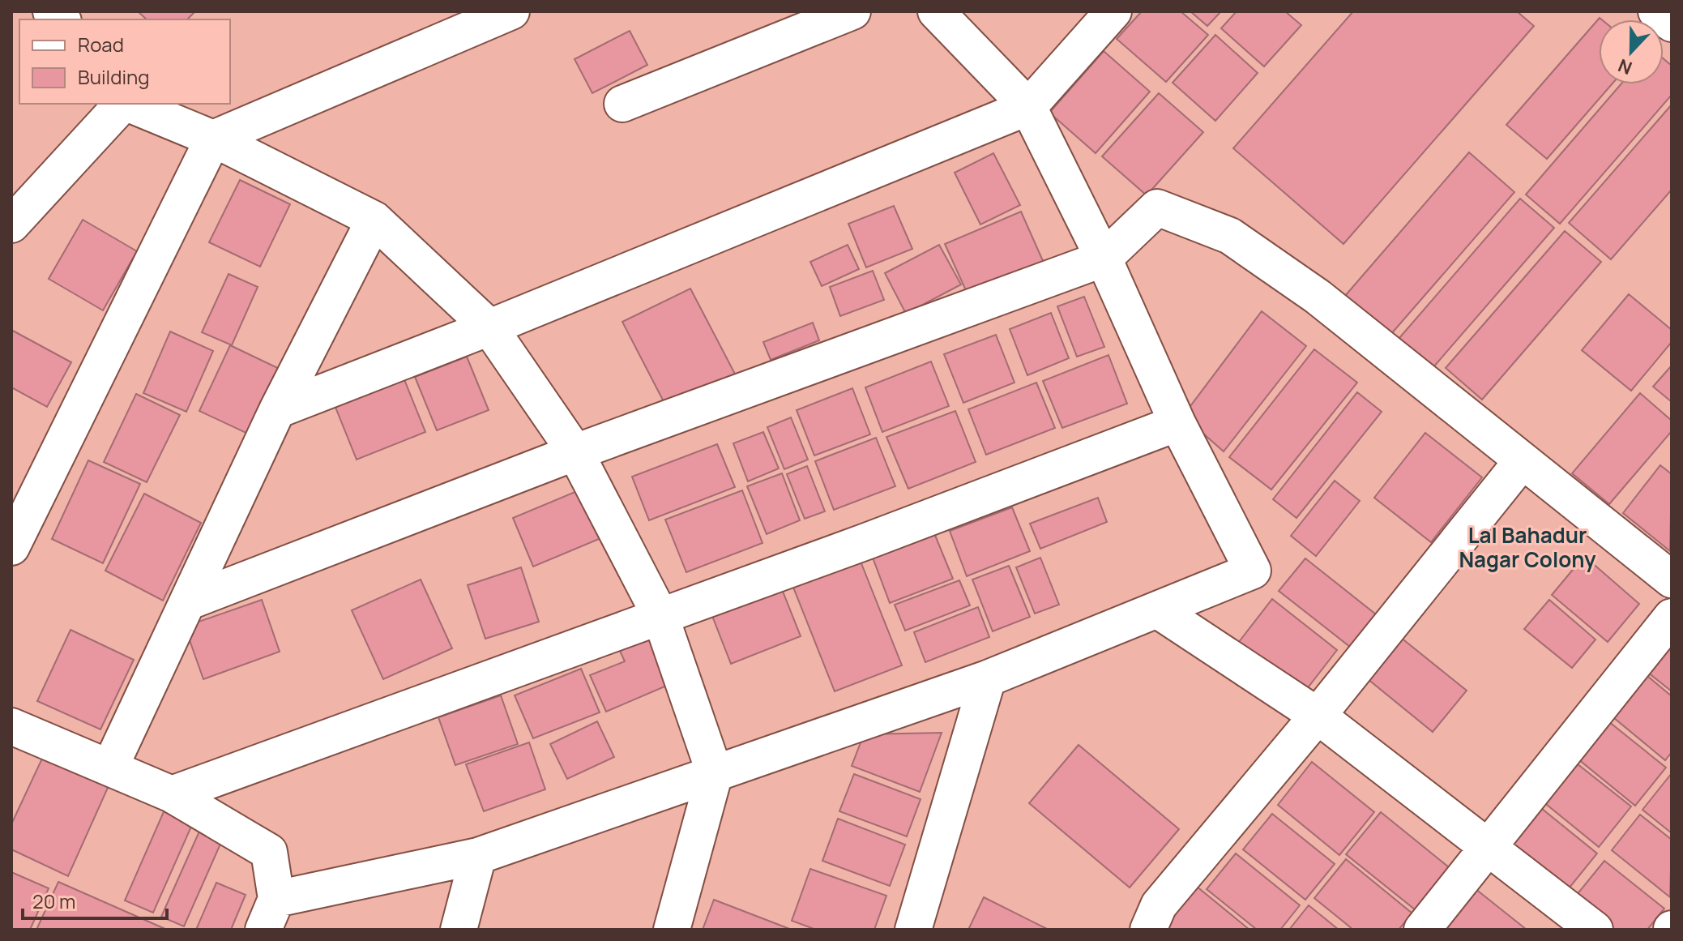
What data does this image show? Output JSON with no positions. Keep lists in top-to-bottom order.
{
  "districts": ["Lal Bahadur Nagar Colony"],
  "legend": ["Road", "Building"],
  "scale_bar": "20 m",
  "north": "bottom"
}
